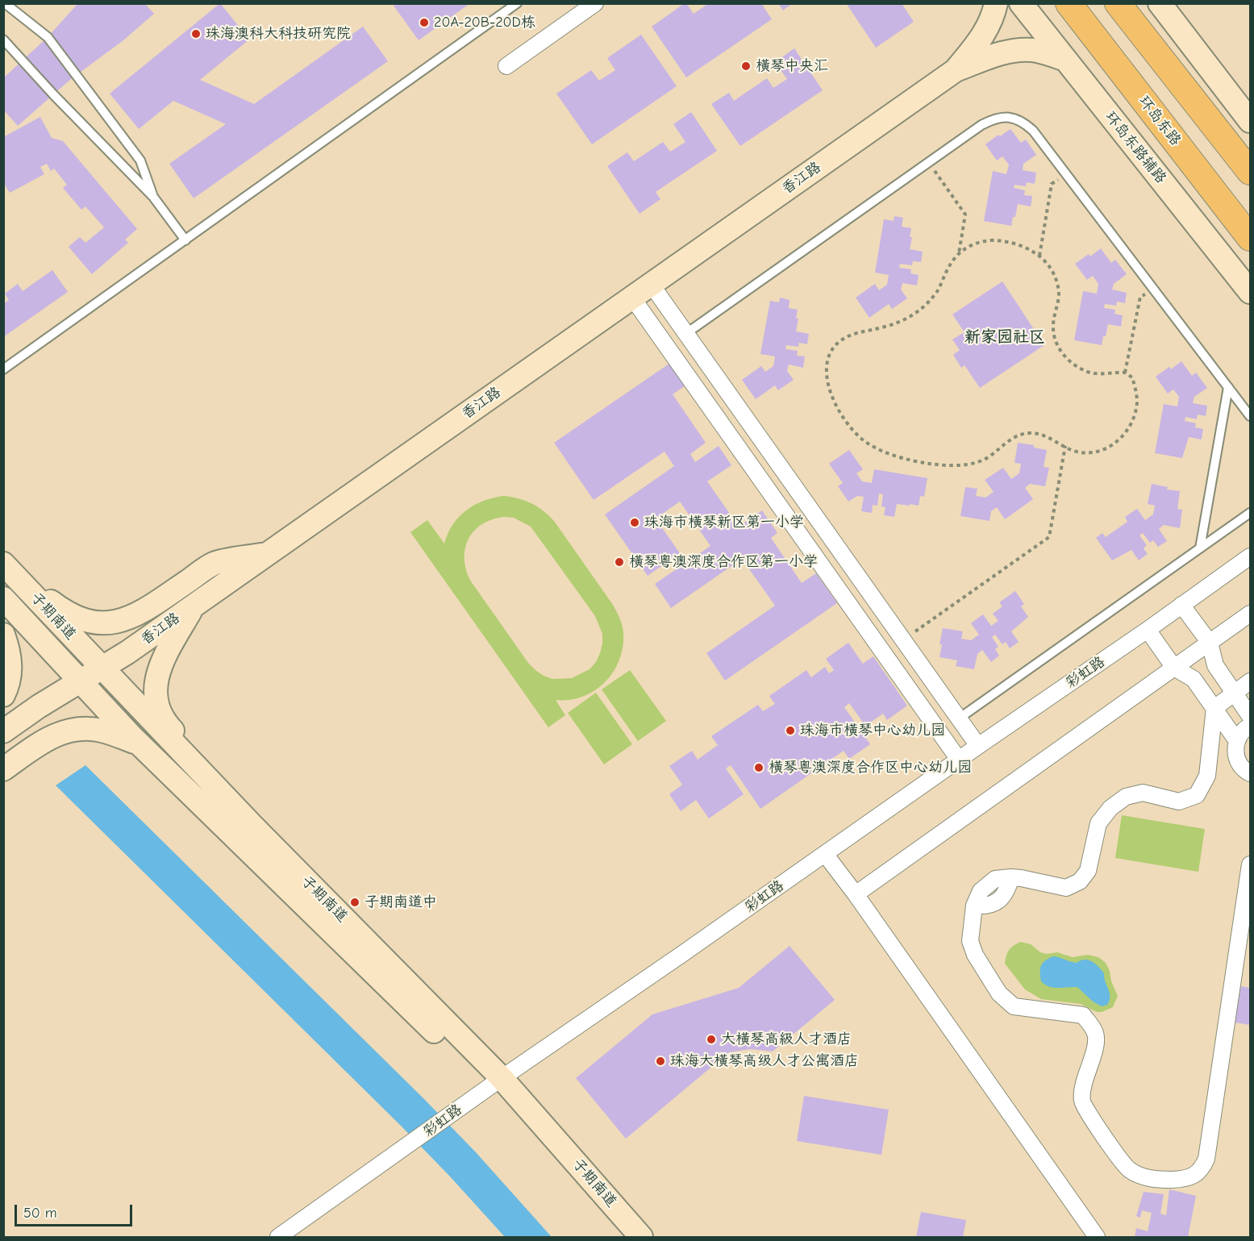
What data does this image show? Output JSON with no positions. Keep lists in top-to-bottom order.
{
  "streets": {
    "main road": [
      "环岛东路",
      "环岛东路辅路",
      "香江路",
      "子期南道"
    ],
    "street": ["彩虹路"]
  },
  "crossings": [
    ["香江路", "子期南道"],
    ["子期南道", "彩虹路"]
  ],
  "districts": ["新家园社区"],
  "places": [
    "20A-20B-20D栋",
    "珠海澳科大科技研究院",
    "横琴中央汇",
    "珠海市横琴新区第一小学",
    "横琴粤澳深度合作区第一小学",
    "珠海市横琴中心幼儿园",
    "横琴粤澳深度合作区中心幼儿园",
    "子期南道中",
    "大橫琴高級人才酒店",
    "珠海大横琴高级人才公寓酒店"
  ],
  "scale_bar": "50 m"
}
